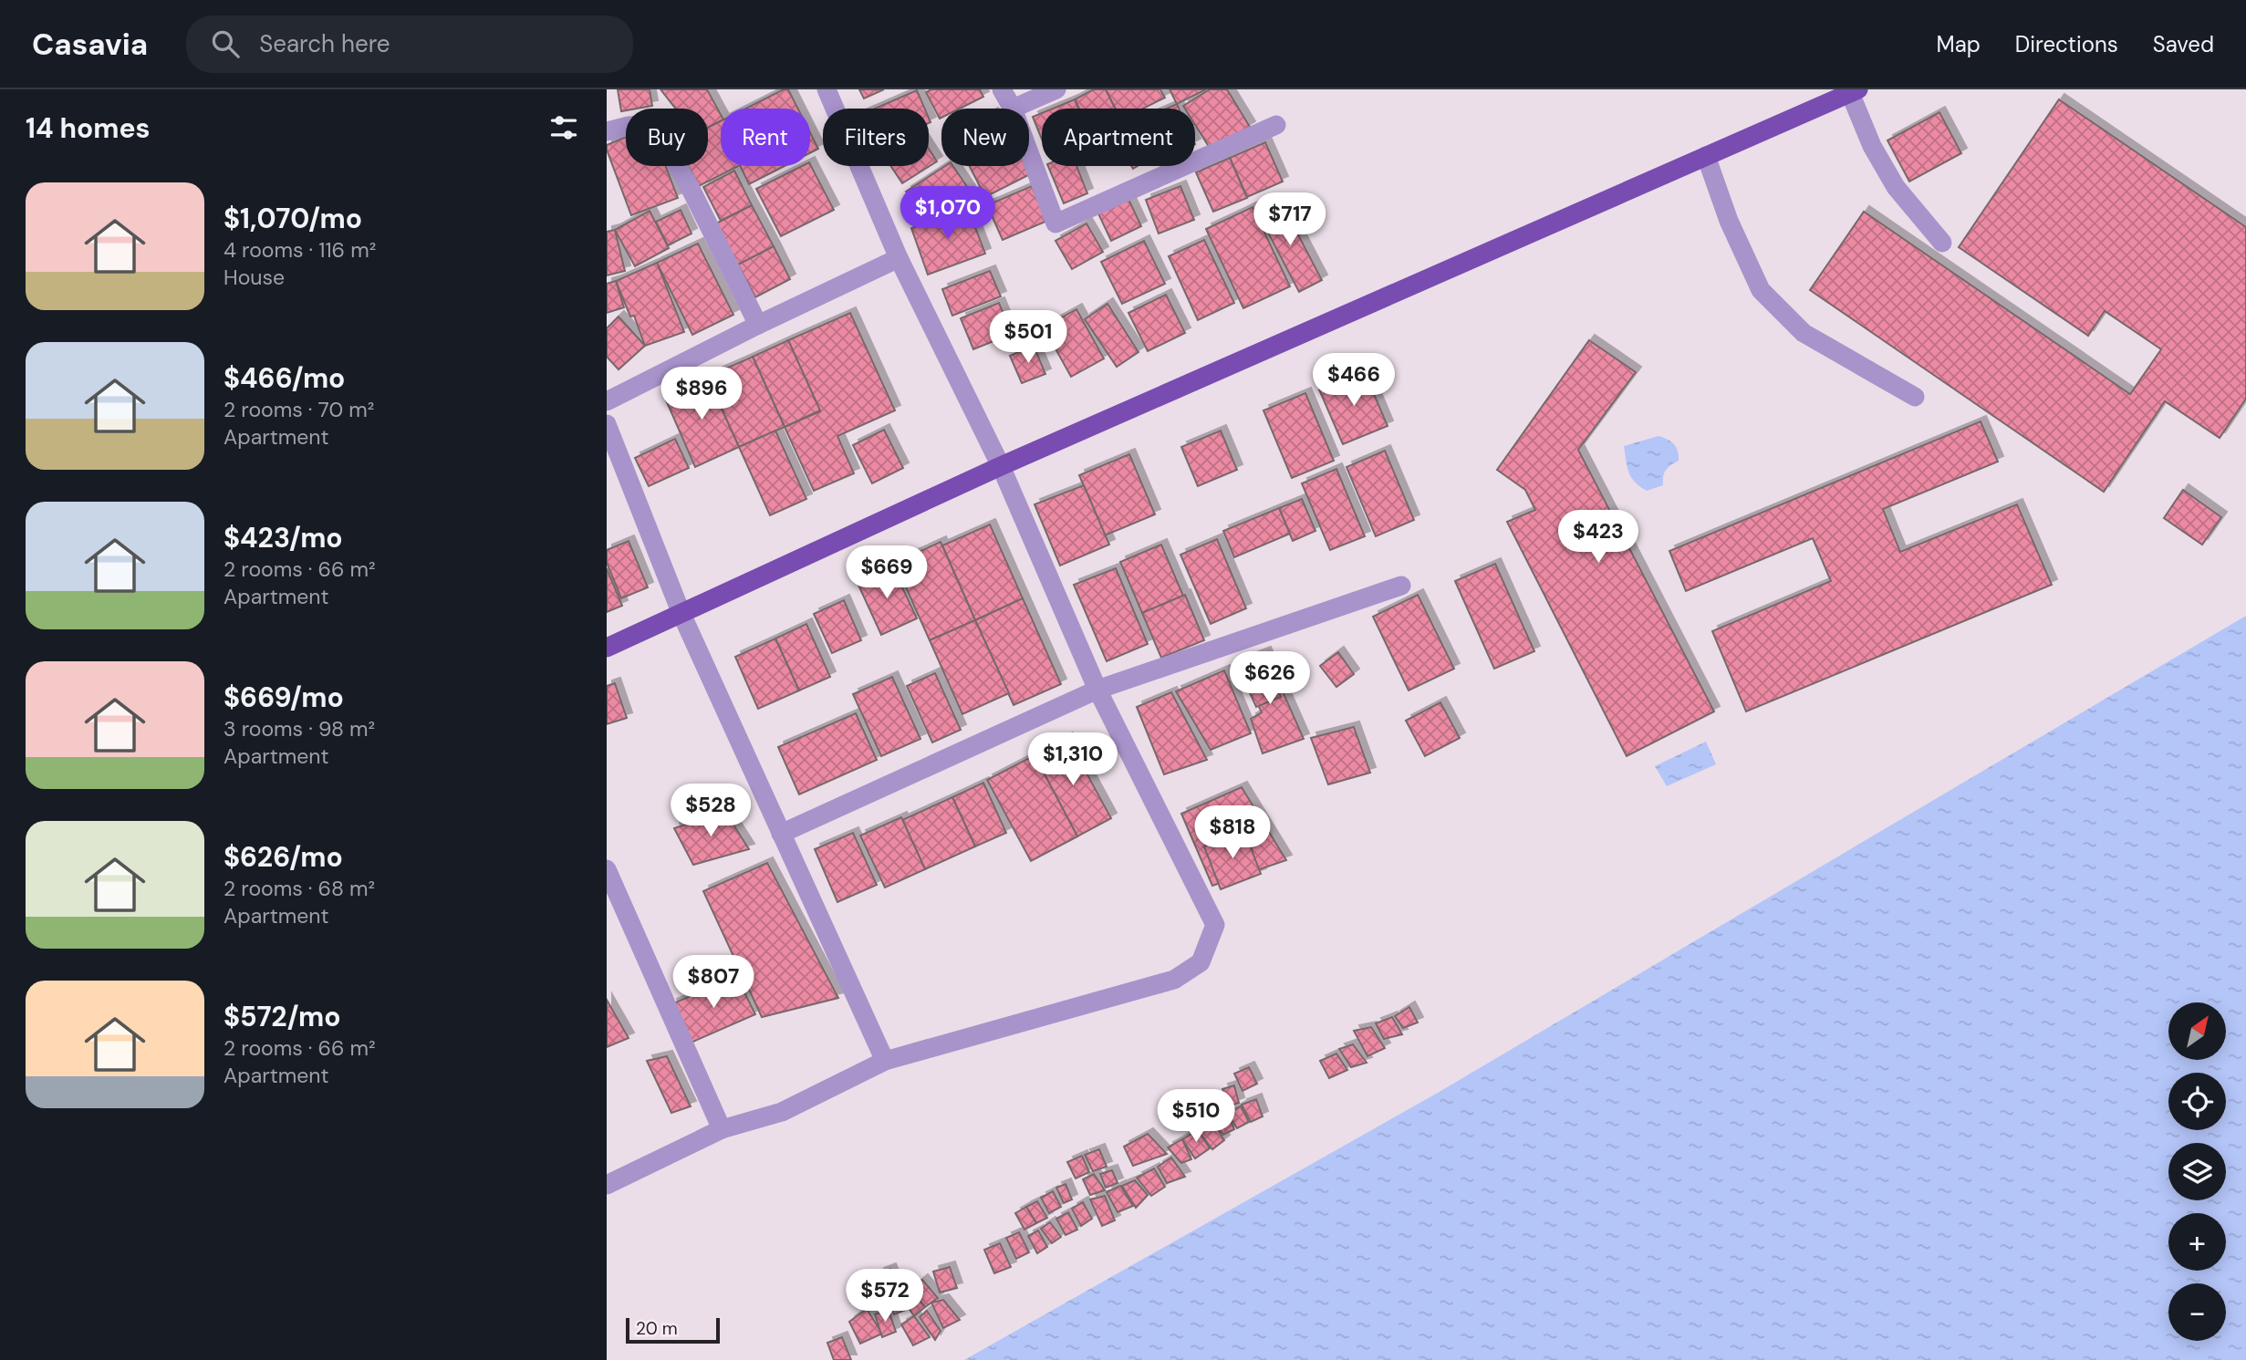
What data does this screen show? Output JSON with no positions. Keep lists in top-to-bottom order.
{
  "scale_bar": "20 m",
  "north": "top right",
  "page": {
    "header": "Casavia",
    "search": "Search here",
    "nav": ["Map", "Directions", "Saved"],
    "heading": "14 homes",
    "chip": [
      "Buy",
      "Rent",
      "Filters",
      "New",
      "Apartment"
    ],
    "list": [
      {
        "name": "$1,070/mo",
        "note": "4 rooms · 116 m² · House"
      },
      {
        "name": "$466/mo",
        "note": "2 rooms · 70 m² · Apartment"
      },
      {
        "name": "$423/mo",
        "note": "2 rooms · 66 m² · Apartment"
      },
      {
        "name": "$669/mo",
        "note": "3 rooms · 98 m² · Apartment"
      },
      {
        "name": "$626/mo",
        "note": "2 rooms · 68 m² · Apartment"
      },
      {
        "name": "$572/mo",
        "note": "2 rooms · 66 m² · Apartment"
      }
    ],
    "price": [
      "$1,070",
      "$717",
      "$501",
      "$466",
      "$896",
      "$423",
      "$669",
      "$626",
      "$1,310",
      "$528",
      "$818",
      "$807",
      "$510",
      "$572"
    ],
    "map_buttons": ["+", "−"],
    "scale": "20 m"
  }
}
